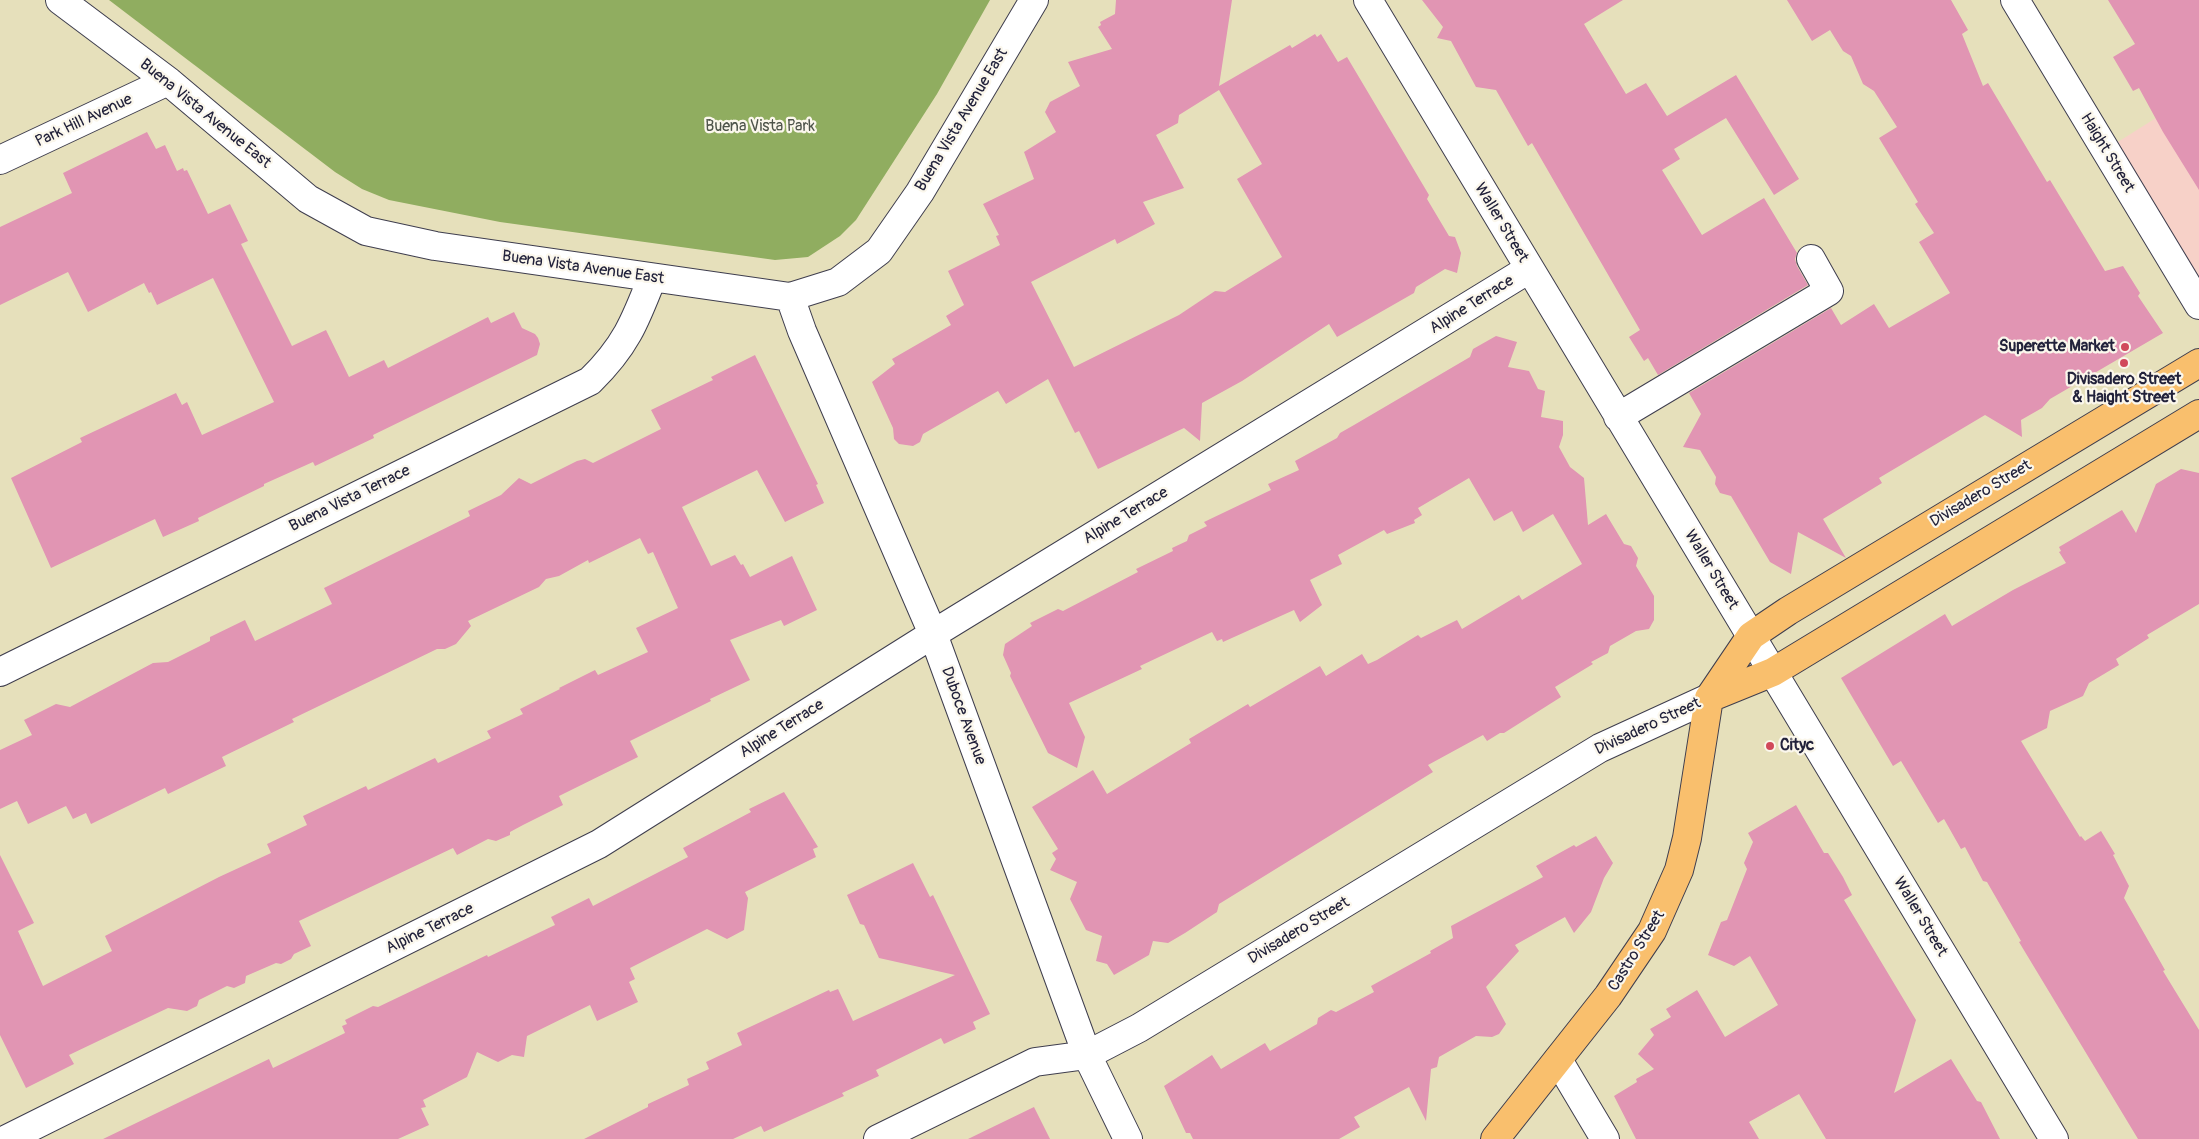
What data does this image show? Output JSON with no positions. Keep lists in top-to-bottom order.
{
  "streets": {
    "main road": ["Divisadero Street", "Castro Street"],
    "street": [
      "Buena Vista Avenue East",
      "Park Hill Avenue",
      "Haight Street",
      "Waller Street",
      "Alpine Terrace",
      "Buena Vista Terrace",
      "Duboce Avenue"
    ]
  },
  "crossings": [
    ["Buena Vista Avenue East", "Park Hill Avenue"],
    ["Buena Vista Avenue East", "Buena Vista Terrace"],
    ["Buena Vista Avenue East", "Duboce Avenue"],
    ["Waller Street", "Alpine Terrace"],
    ["Waller Street", "Divisadero Street"],
    ["Alpine Terrace", "Duboce Avenue"],
    ["Divisadero Street", "Duboce Avenue"],
    ["Divisadero Street", "Castro Street"]
  ],
  "parks": ["Buena Vista Park"],
  "places": ["Superette Market", "Divisadero Street & Haight Street", "Cityc"]
}
